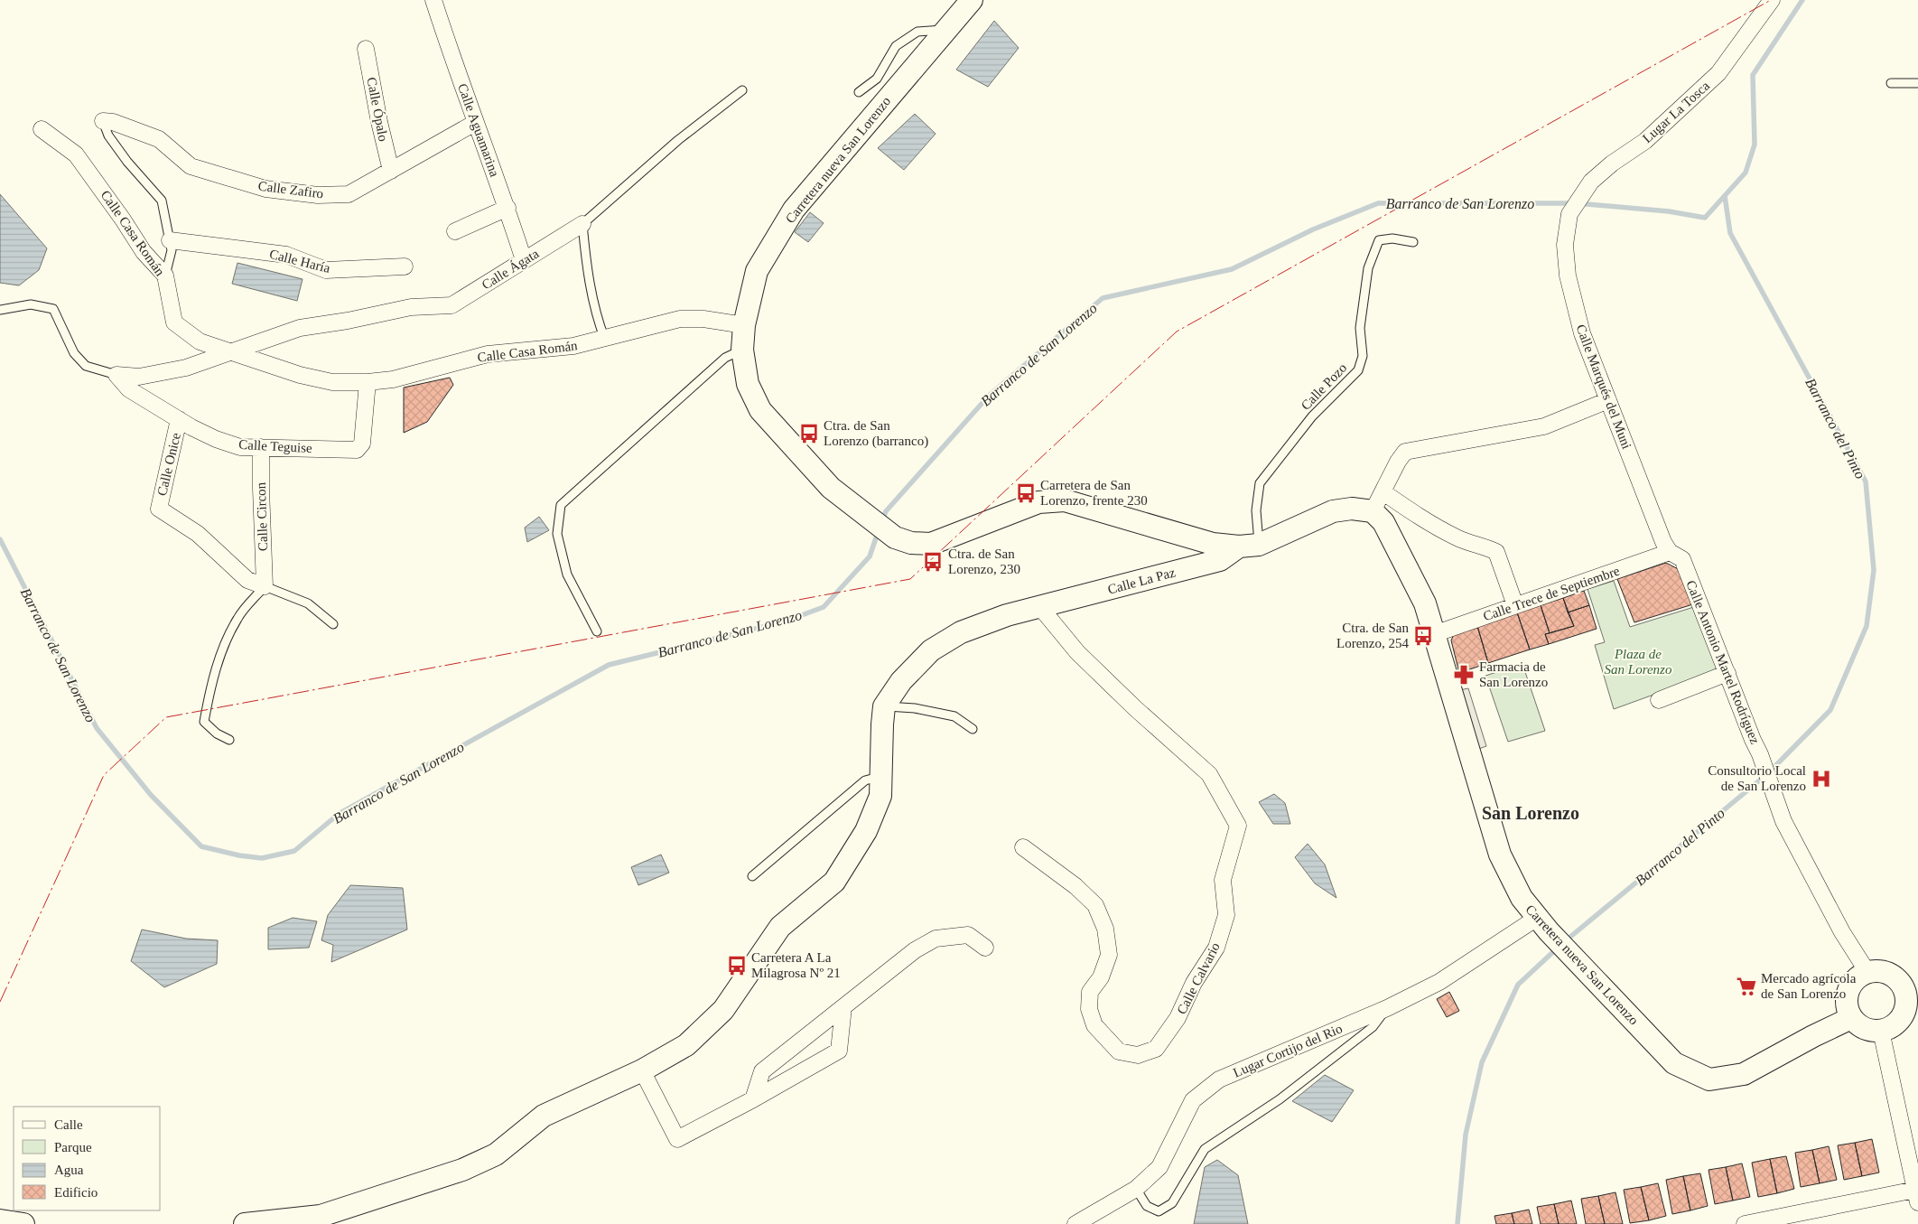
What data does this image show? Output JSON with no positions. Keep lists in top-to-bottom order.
{
  "streets": {
    "street": [
      "Calle Ópalo",
      "Lugar La Tosca",
      "Calle Aguamarina",
      "Carretera nueva San Lorenzo",
      "Calle Zafiro",
      "Calle Casa Román",
      "Calle Haría",
      "Calle Ágata",
      "Calle Marqués del Muni",
      "Calle Teguise",
      "Calle Onice",
      "Calle Circon",
      "Calle La Paz",
      "Calle Trece de Septiembre",
      "Calle Antonio Martel Rodríguez",
      "Calle Calvario",
      "Lugar Cortijo del Rio"
    ],
    "lane": ["Calle Pozo"]
  },
  "crossings": [
    ["Calle Ópalo", "Calle Zafiro"],
    ["Lugar La Tosca", "Calle Marqués del Muni"],
    ["Calle Aguamarina", "Calle Zafiro"],
    ["Calle Aguamarina", "Calle Ágata"],
    ["Carretera nueva San Lorenzo", "Calle Casa Román"],
    ["Carretera nueva San Lorenzo", "Calle Pozo"],
    ["Carretera nueva San Lorenzo", "Calle La Paz"],
    ["Carretera nueva San Lorenzo", "Calle Trece de Septiembre"],
    ["Carretera nueva San Lorenzo", "Calle Antonio Martel Rodríguez"],
    ["Carretera nueva San Lorenzo", "Lugar Cortijo del Rio"],
    ["Calle Casa Román", "Calle Ágata"],
    ["Calle Casa Román", "Calle Teguise"],
    ["Calle Pozo", "Calle La Paz"],
    ["Calle Marqués del Muni", "Calle Trece de Septiembre"],
    ["Calle Marqués del Muni", "Calle Antonio Martel Rodríguez"],
    ["Calle Teguise", "Calle Onice"],
    ["Calle Teguise", "Calle Circon"],
    ["Calle Onice", "Calle Circon"],
    ["Calle La Paz", "Calle Calvario"],
    ["Calle Trece de Septiembre", "Calle Antonio Martel Rodríguez"]
  ],
  "districts": ["San Lorenzo"],
  "water": ["Barranco de San Lorenzo", "Barranco del Pinto"],
  "parks": ["Plaza de San Lorenzo"],
  "places": {
    "bus stop": [
      "Ctra. de San Lorenzo (barranco)",
      "Carretera de San Lorenzo, frente 230",
      "Ctra. de San Lorenzo, 230",
      "Ctra. de San Lorenzo, 254",
      "Carretera A La Milagrosa Nº 21"
    ],
    "pharmacy": ["Farmacia de San Lorenzo"],
    "hospital": ["Consultorio Local de San Lorenzo"],
    "supermarket": ["Mercado agrícola de San Lorenzo"]
  },
  "legend": [
    "Calle",
    "Parque",
    "Agua",
    "Edificio"
  ]
}
